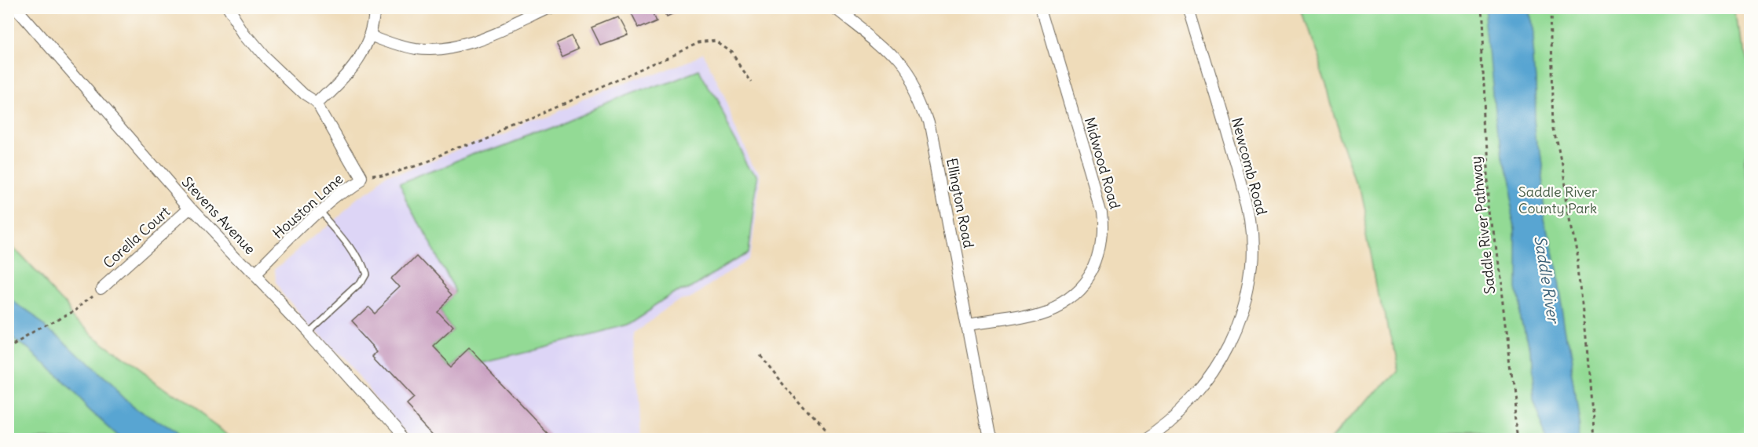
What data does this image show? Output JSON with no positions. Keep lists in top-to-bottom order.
{
  "streets": {
    "street": [
      "Midwood Road",
      "Newcomb Road",
      "Ellington Road",
      "Houston Lane",
      "Stevens Avenue",
      "Corella Court"
    ],
    "path": ["Saddle River Pathway"]
  },
  "crossings": [
    ["Midwood Road", "Ellington Road"],
    ["Houston Lane", "Stevens Avenue"],
    ["Stevens Avenue", "Corella Court"]
  ],
  "water": ["Saddle River"],
  "parks": ["Saddle River County Park"]
}
